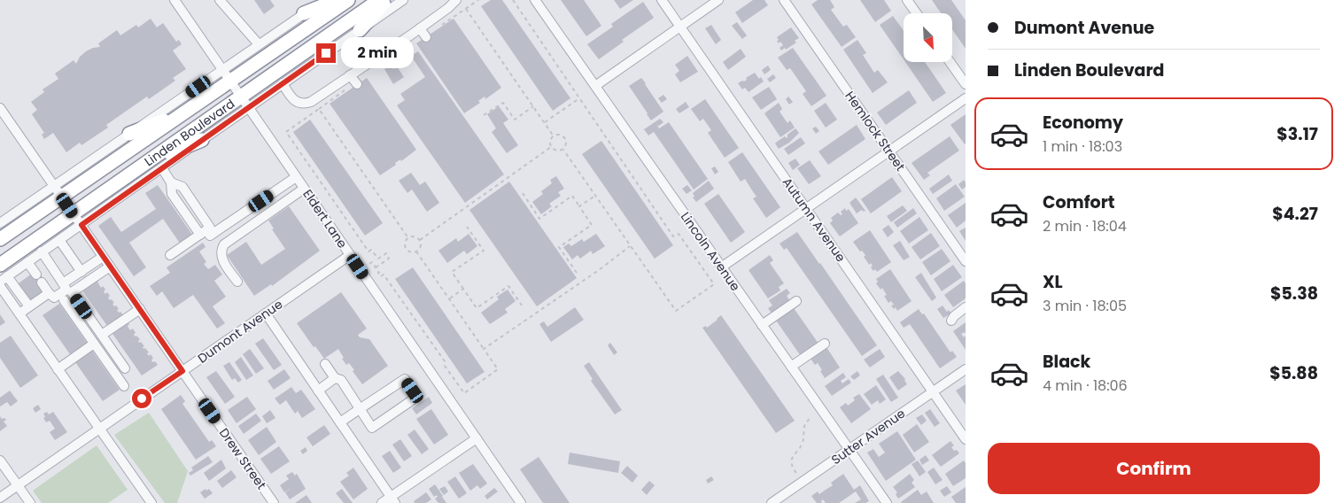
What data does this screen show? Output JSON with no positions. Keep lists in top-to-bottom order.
{
  "streets": {
    "highway": ["Linden Boulevard"],
    "street": [
      "Hemlock Street",
      "Eldert Lane",
      "Autumn Avenue",
      "Lincoln Avenue",
      "Dumont Avenue",
      "Sutter Avenue",
      "Drew Street"
    ]
  },
  "crossings": [
    ["Linden Boulevard", "Eldert Lane"],
    ["Linden Boulevard", "Drew Street"],
    ["Eldert Lane", "Dumont Avenue"],
    ["Autumn Avenue", "Sutter Avenue"],
    ["Lincoln Avenue", "Sutter Avenue"],
    ["Dumont Avenue", "Drew Street"]
  ],
  "north": "bottom right",
  "page": {
    "banner": ["Dumont Avenue", "Linden Boulevard"],
    "bubble": "2 min",
    "list": [
      {
        "name": "Economy",
        "note": "1 min · 18:03",
        "value": "$3.17"
      },
      {
        "name": "Comfort",
        "note": "2 min · 18:04",
        "value": "$4.27"
      },
      {
        "name": "XL",
        "note": "3 min · 18:05",
        "value": "$5.38"
      },
      {
        "name": "Black",
        "note": "4 min · 18:06",
        "value": "$5.88"
      }
    ],
    "buttons": "Confirm"
  }
}
